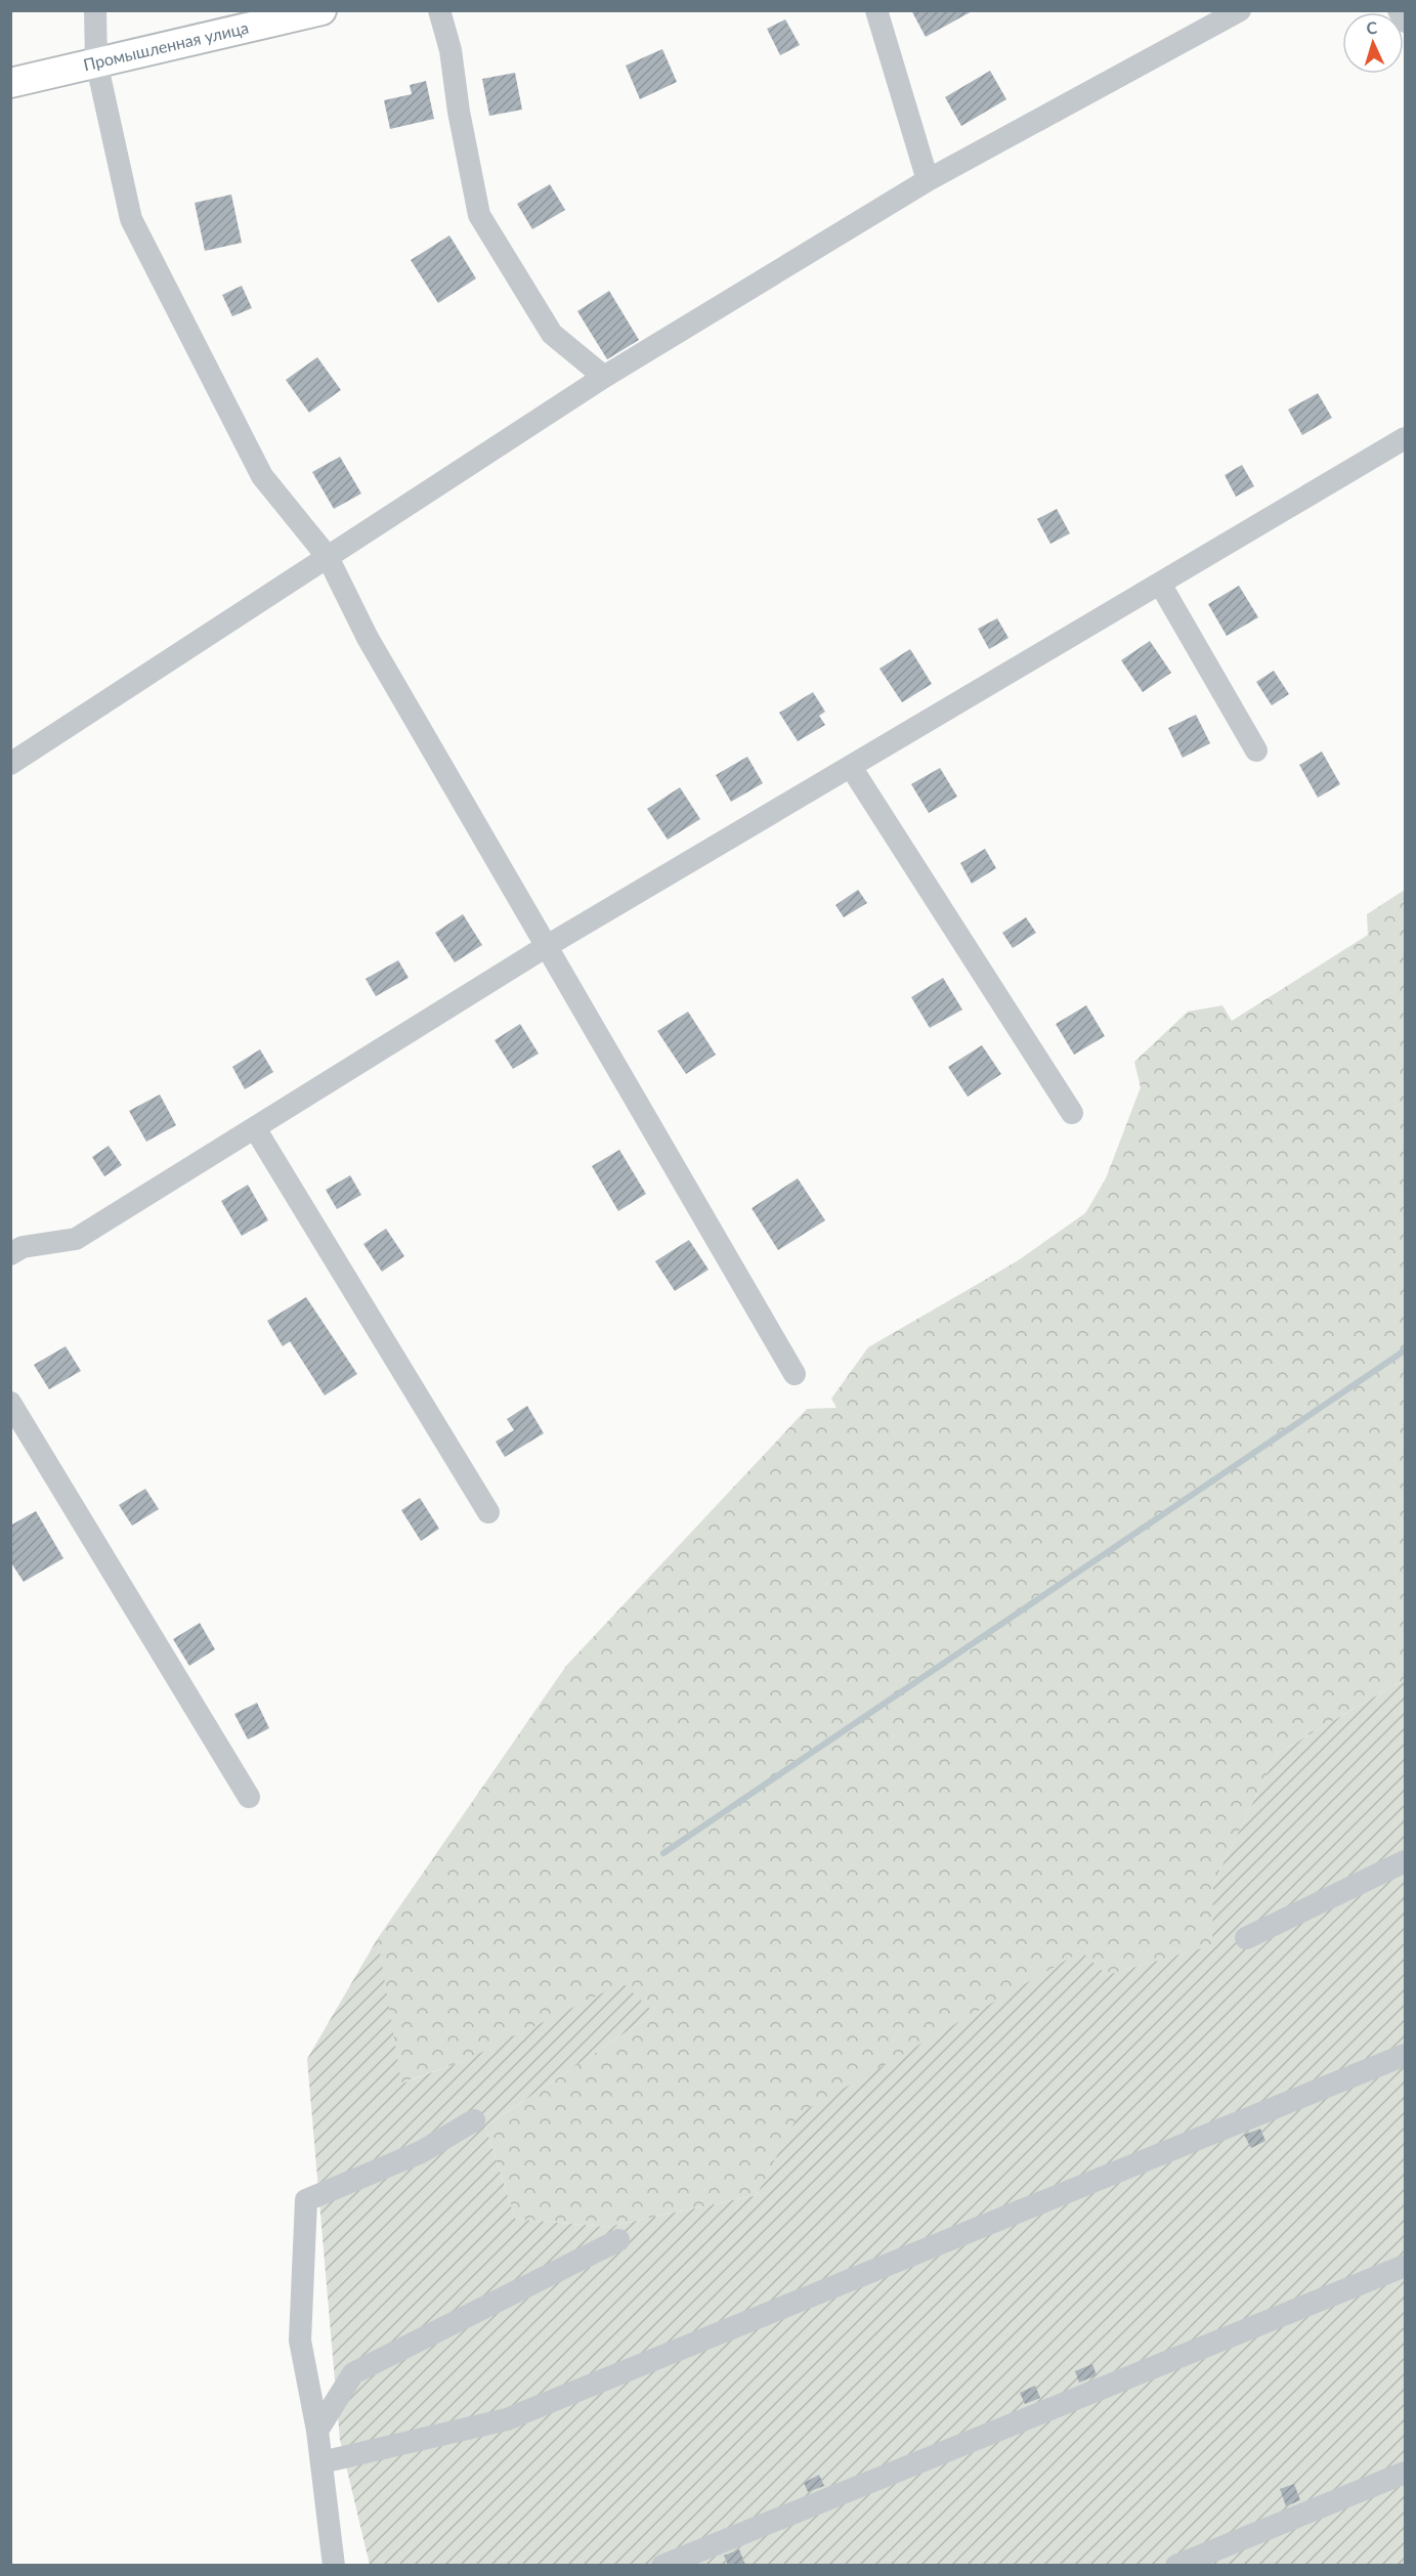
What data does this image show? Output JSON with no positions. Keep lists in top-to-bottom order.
{
  "streets": {
    "main road": ["Промышленная улица"]
  },
  "north": "top"
}
